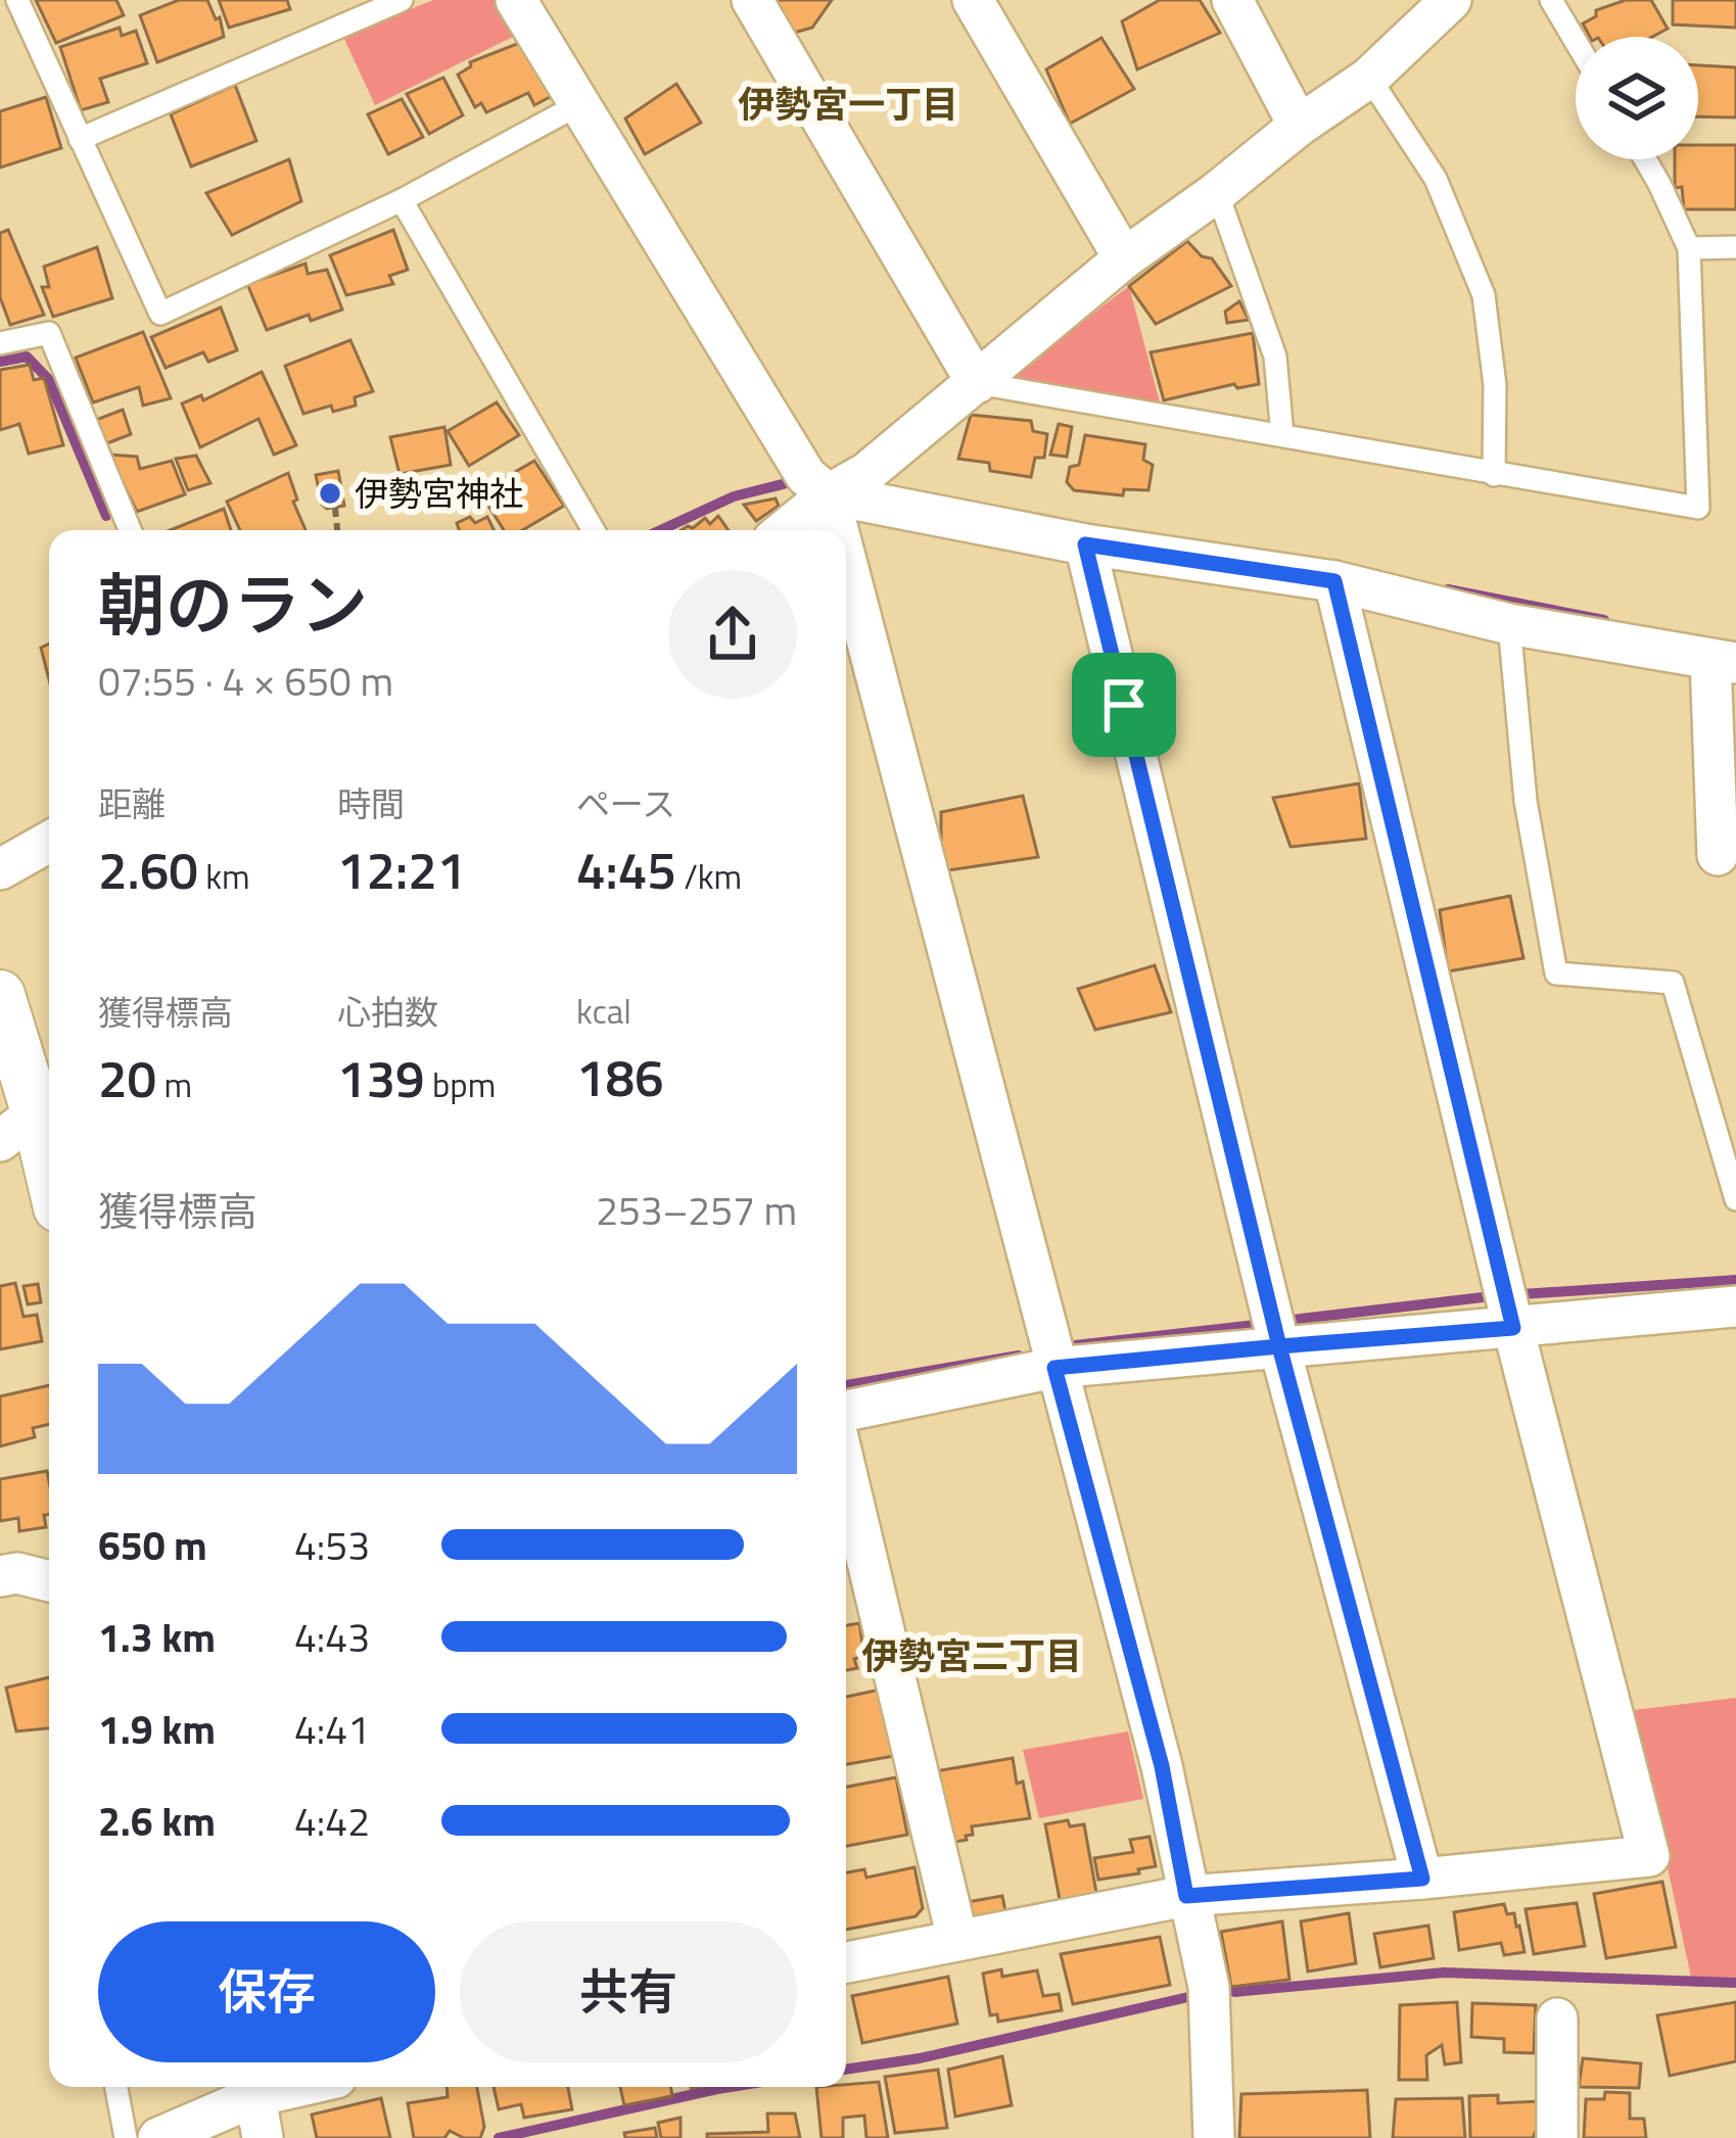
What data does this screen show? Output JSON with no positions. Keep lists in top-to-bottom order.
{
  "districts": ["伊勢宮一丁目", "伊勢宮二丁目"],
  "places": ["伊勢宮神社"],
  "page": {
    "heading": ["朝のラン", "07:55 · 4 × 650 m"],
    "stats": [
      ["距離", "2.60 km"],
      ["時間", "12:21"],
      ["ペース", "4:45 /km"],
      ["獲得標高", "20 m"],
      ["心拍数", "139 bpm"],
      ["kcal", "186"]
    ],
    "chart": ["獲得標高", "253–257 m"],
    "list": [
      {
        "name": "650 m",
        "note": "4:53"
      },
      {
        "name": "1.3 km",
        "note": "4:43"
      },
      {
        "name": "1.9 km",
        "note": "4:41"
      },
      {
        "name": "2.6 km",
        "note": "4:42"
      }
    ],
    "buttons": ["保存", "共有"]
  }
}
